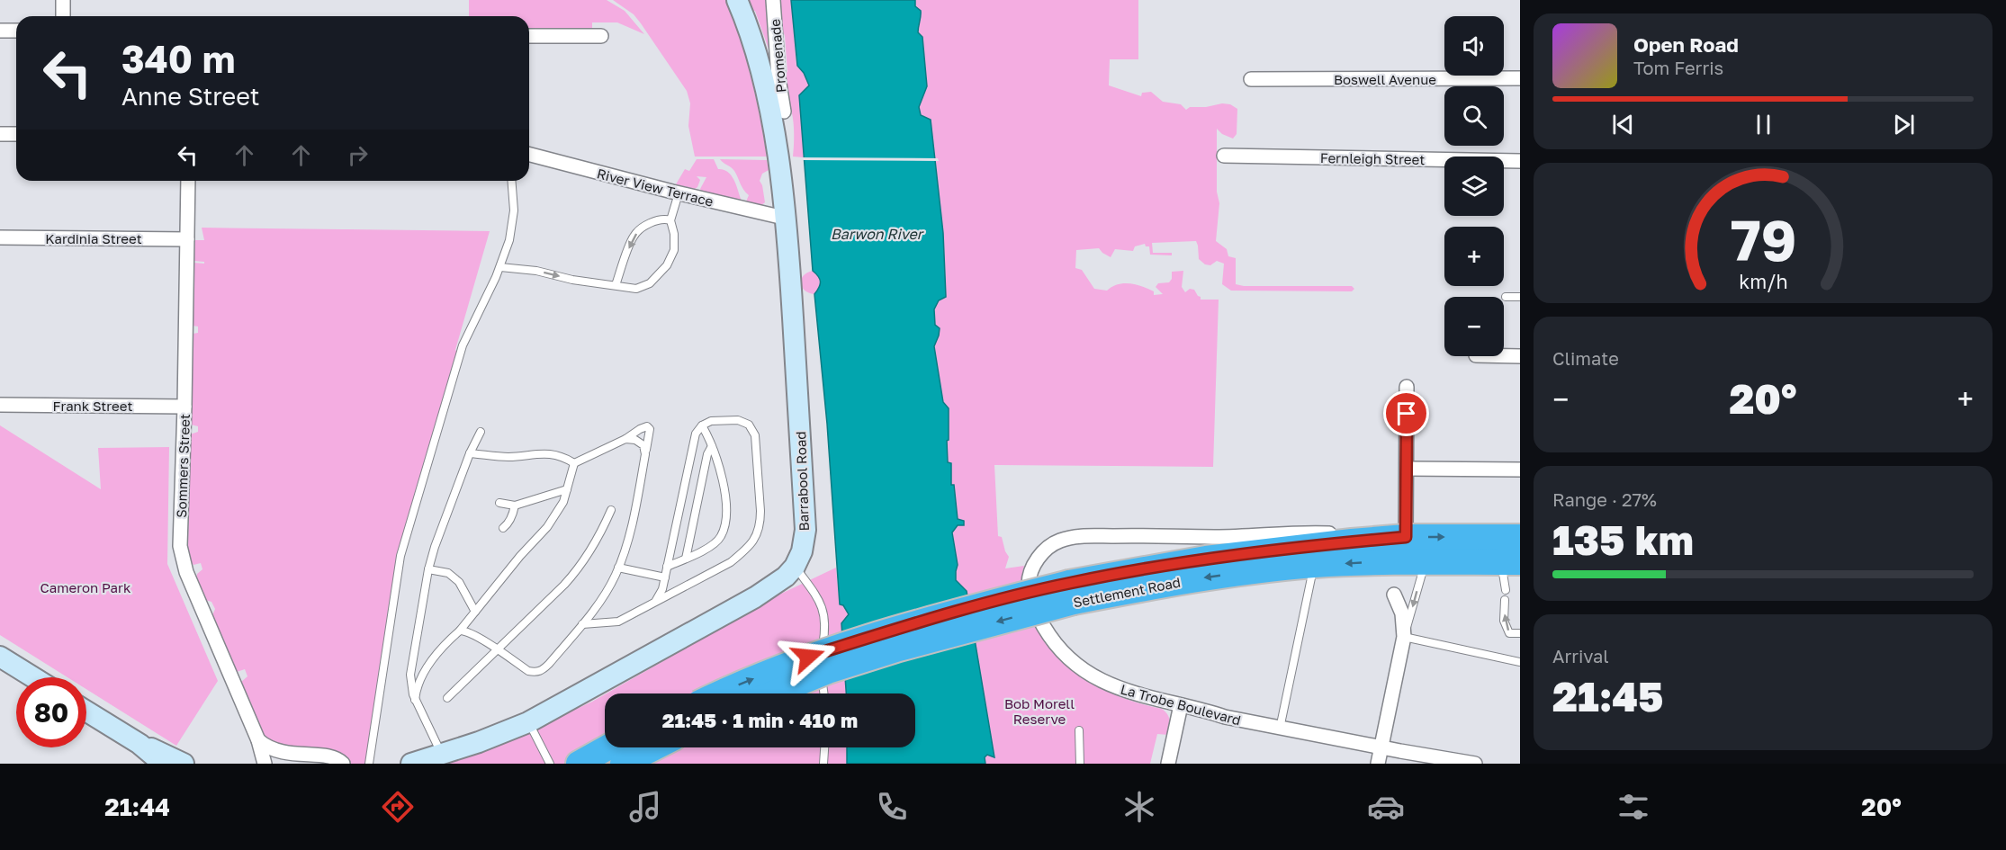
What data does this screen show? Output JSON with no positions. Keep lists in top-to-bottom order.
{
  "streets": {
    "highway": ["Settlement Road"],
    "street": [
      "Promenade",
      "Boswell Avenue",
      "Fernleigh Street",
      "River View Terrace",
      "Kardinia Street",
      "Frank Street",
      "Sommers Street",
      "Barrabool Road",
      "La Trobe Boulevard"
    ]
  },
  "crossings": [
    ["River View Terrace", "Barrabool Road"],
    ["Kardinia Street", "Sommers Street"],
    ["Frank Street", "Sommers Street"],
    ["Settlement Road", "La Trobe Boulevard"]
  ],
  "water": ["Barwon River"],
  "parks": ["Cameron Park", "Bob Morell Reserve"],
  "page": {
    "map_buttons": ["+", "−"],
    "turn": ["340 m", "Anne Street"],
    "song": ["Open Road", "Tom Ferris"],
    "tile": [
      "Climate",
      ["Range · 27%", "135 km"],
      ["Arrival", "21:45"]
    ],
    "heat": ["−", "20°", "+"],
    "limit": "80",
    "trip": "21:45 · 1 min · 410 m",
    "tabs": ["21:44", "20°"],
    "gauge": ["79", "km/h"]
  }
}
